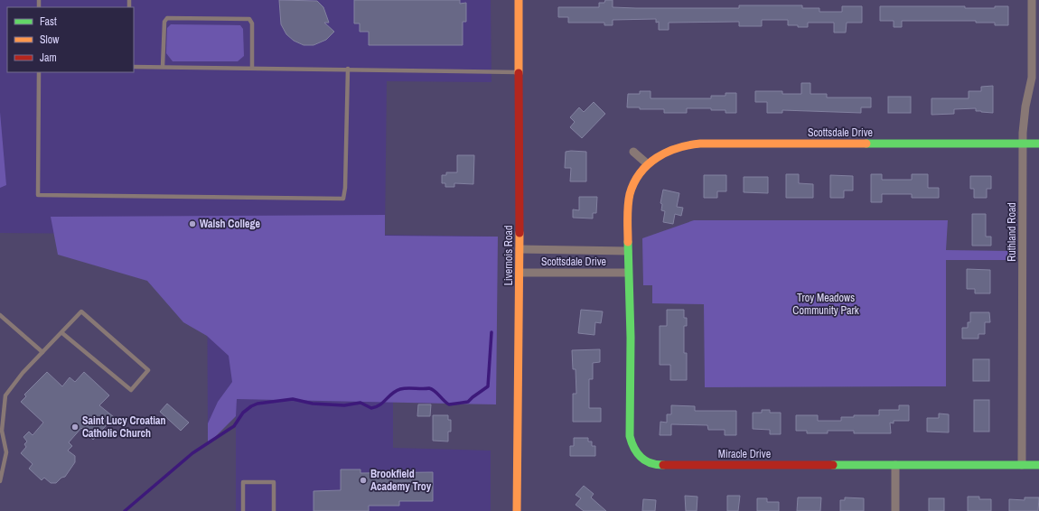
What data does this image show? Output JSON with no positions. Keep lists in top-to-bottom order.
{
  "streets": {
    "street": [
      "Scottsdale Drive",
      "Ruthland Road",
      "Livernois Road",
      "Miracle Drive"
    ]
  },
  "crossings": [
    ["Scottsdale Drive", "Ruthland Road"],
    ["Scottsdale Drive", "Livernois Road"],
    ["Scottsdale Drive", "Miracle Drive"],
    ["Ruthland Road", "Miracle Drive"]
  ],
  "parks": ["Troy Meadows Community Park"],
  "places": ["Walsh College", "Saint Lucy Croatian Catholic Church", "Brookfield Academy Troy"],
  "legend": ["Fast", "Slow", "Jam"]
}
